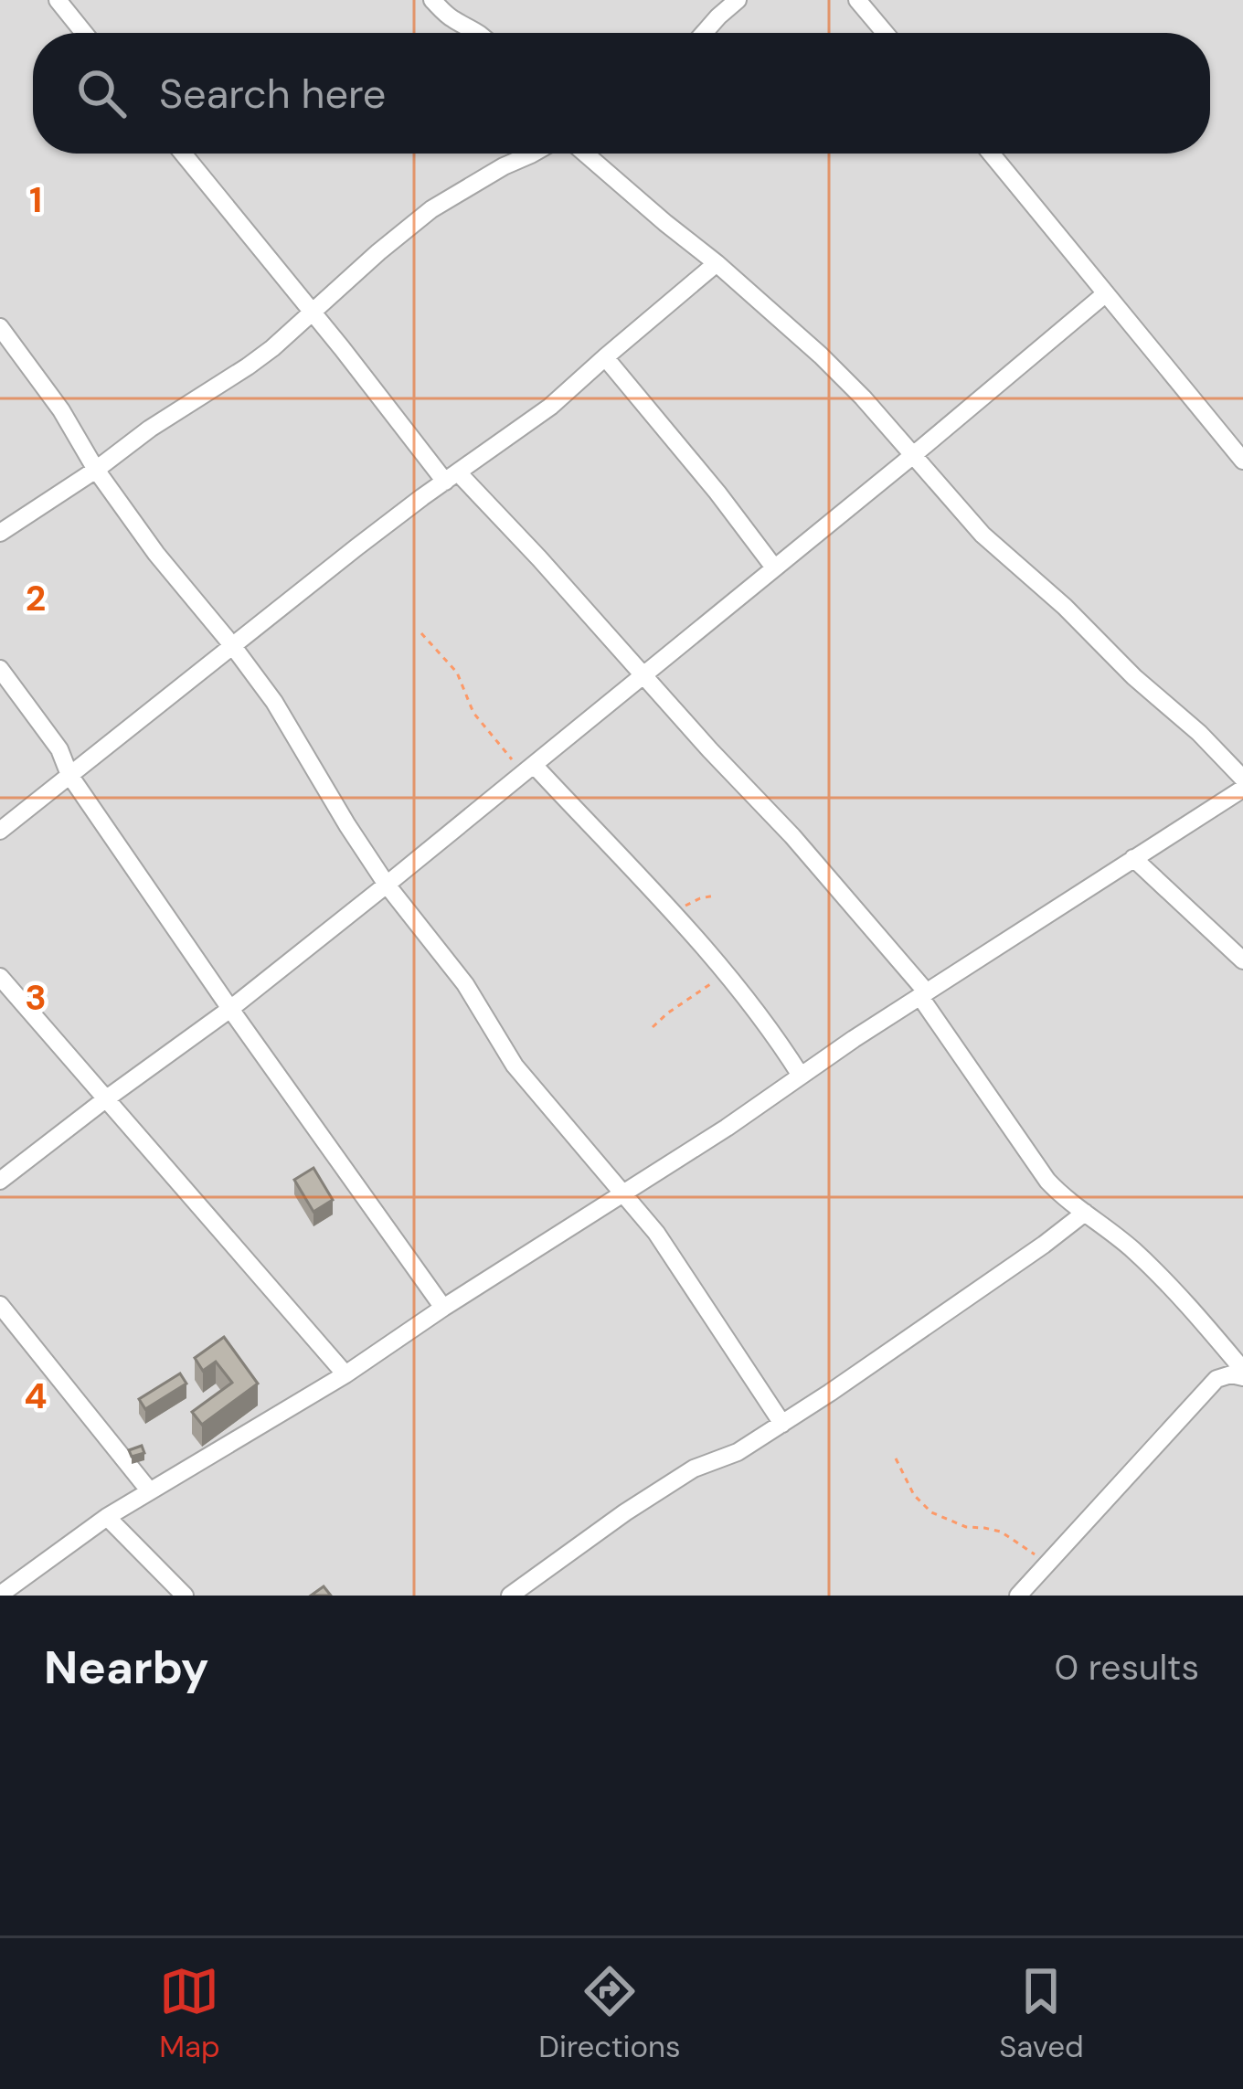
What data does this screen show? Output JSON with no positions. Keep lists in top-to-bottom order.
{
  "page": {
    "search": "Search here",
    "heading": ["Nearby", "0 results"],
    "nav": ["Map", "Directions", "Saved"]
  },
  "grid": {
    "rows": [
      "1",
      "2",
      "3",
      "4"
    ]
  }
}
